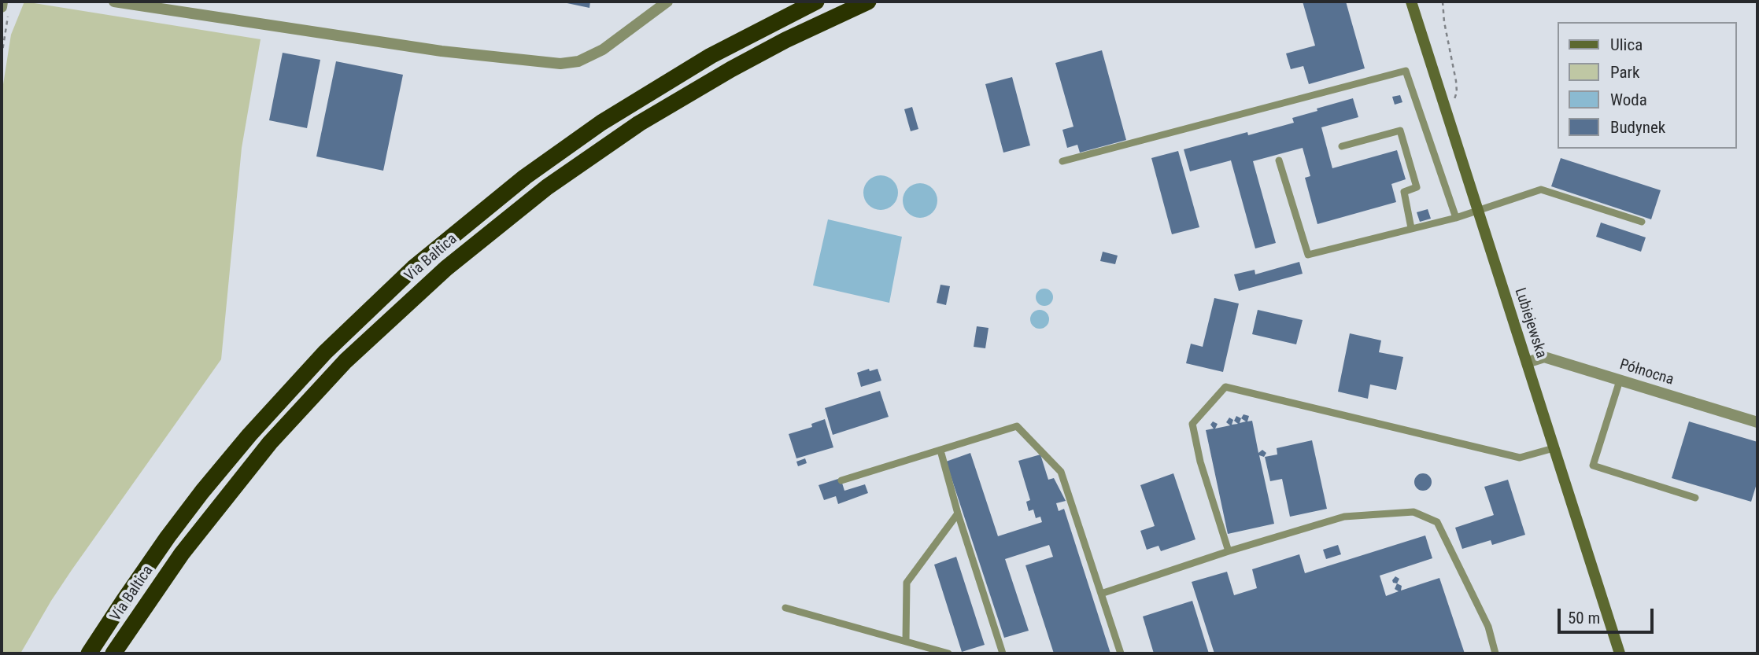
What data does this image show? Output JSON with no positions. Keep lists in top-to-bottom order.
{
  "streets": {
    "highway": ["Via Baltica"],
    "main road": ["Lubiejewska"],
    "street": ["Północna"]
  },
  "crossings": [
    ["Lubiejewska", "Północna"]
  ],
  "legend": [
    "Ulica",
    "Park",
    "Woda",
    "Budynek"
  ],
  "scale_bar": "50 m"
}
